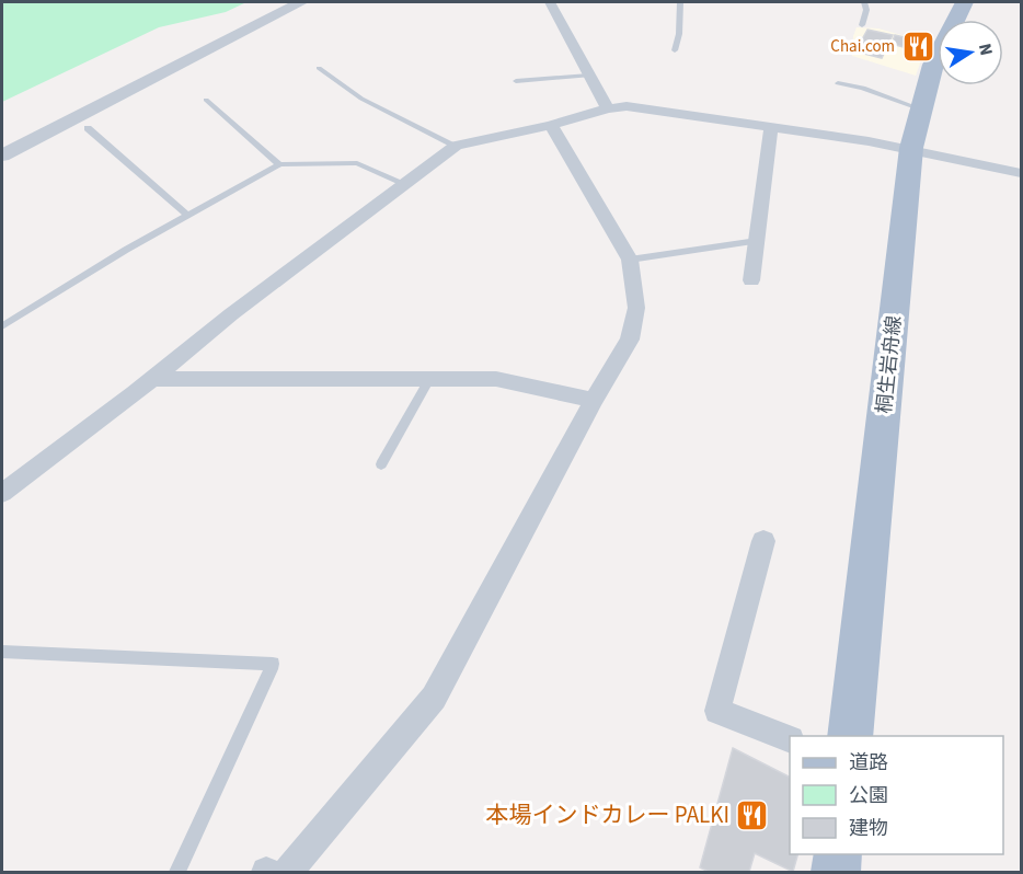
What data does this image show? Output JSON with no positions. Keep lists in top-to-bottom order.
{
  "streets": {
    "main road": ["桐生岩舟線"]
  },
  "places": {
    "restaurant": ["Chai.com", "本場インドカレー PALKI"]
  },
  "legend": ["道路", "公園", "建物"],
  "north": "right"
}
